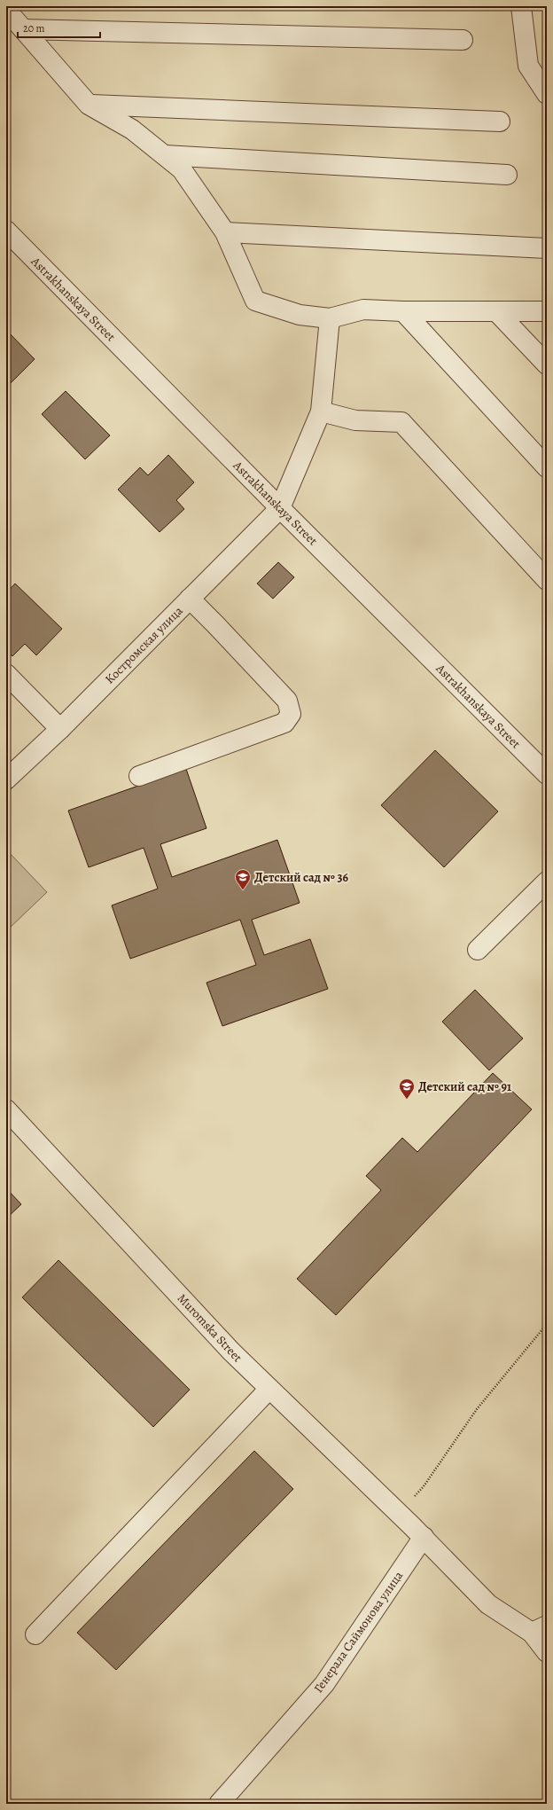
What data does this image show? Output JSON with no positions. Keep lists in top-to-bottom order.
{
  "streets": {
    "street": [
      "Astrakhanskaya Street",
      "Костромская улица",
      "Muromska Street",
      "Генерала Саймонова улица"
    ]
  },
  "crossings": [
    ["Astrakhanskaya Street", "Костромская улица"],
    ["Muromska Street", "Генерала Саймонова улица"]
  ],
  "places": {
    "school or university": ["Детский сад № 36", "Детский сад № 91"]
  },
  "scale_bar": "20 m"
}
